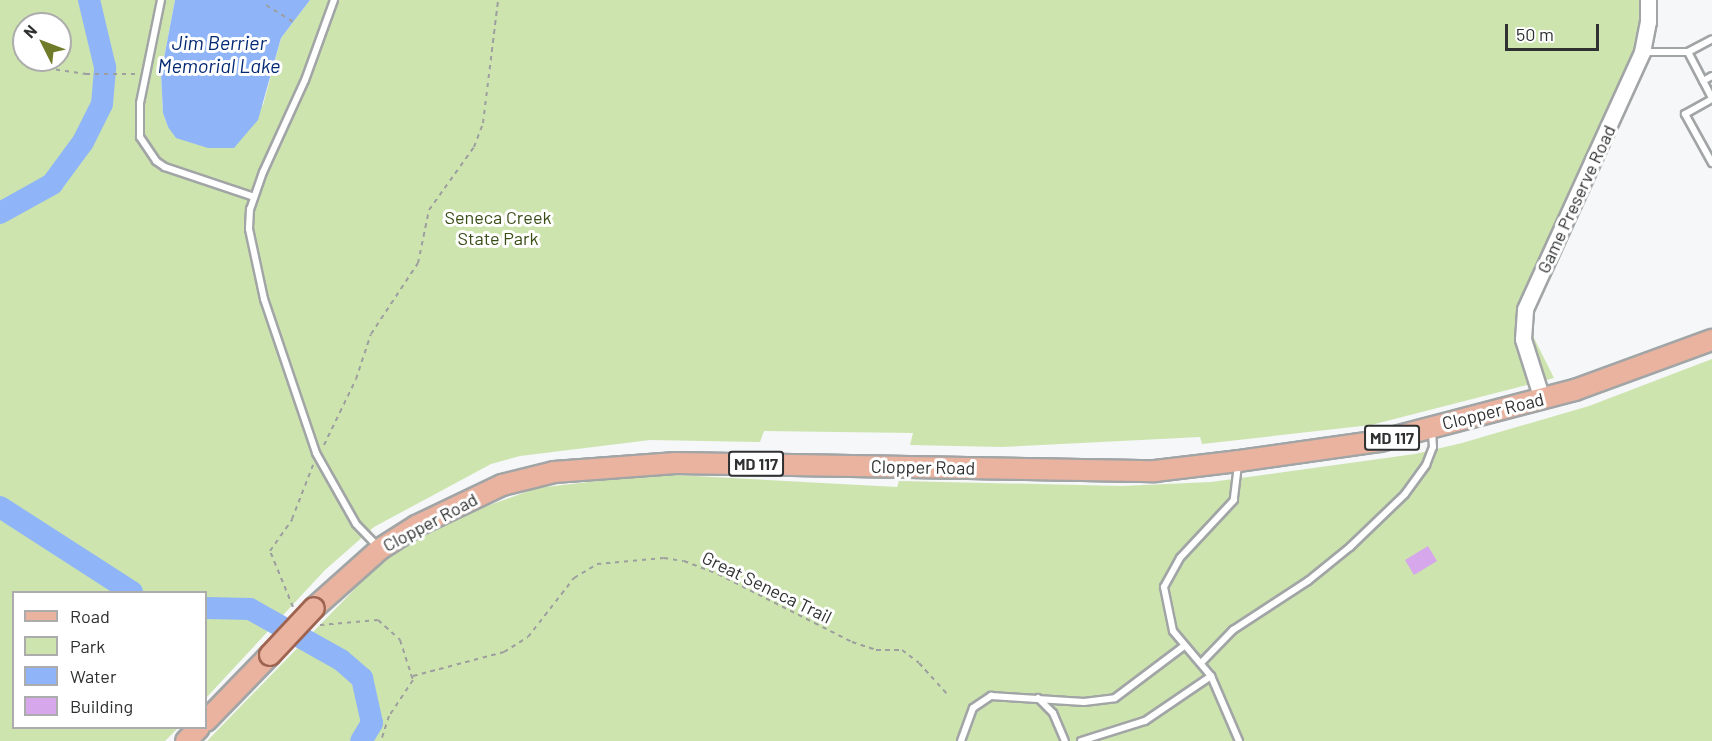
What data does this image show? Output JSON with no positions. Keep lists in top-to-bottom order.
{
  "streets": {
    "main road": ["Clopper Road", "MD 117"],
    "street": ["Game Preserve Road"],
    "path": ["Great Seneca Trail"]
  },
  "crossings": [
    ["Game Preserve Road", "Clopper Road"]
  ],
  "water": ["Jim Berrier Memorial Lake"],
  "parks": ["Seneca Creek State Park"],
  "legend": [
    "Road",
    "Park",
    "Water",
    "Building"
  ],
  "scale_bar": "50 m",
  "north": "top left"
}
